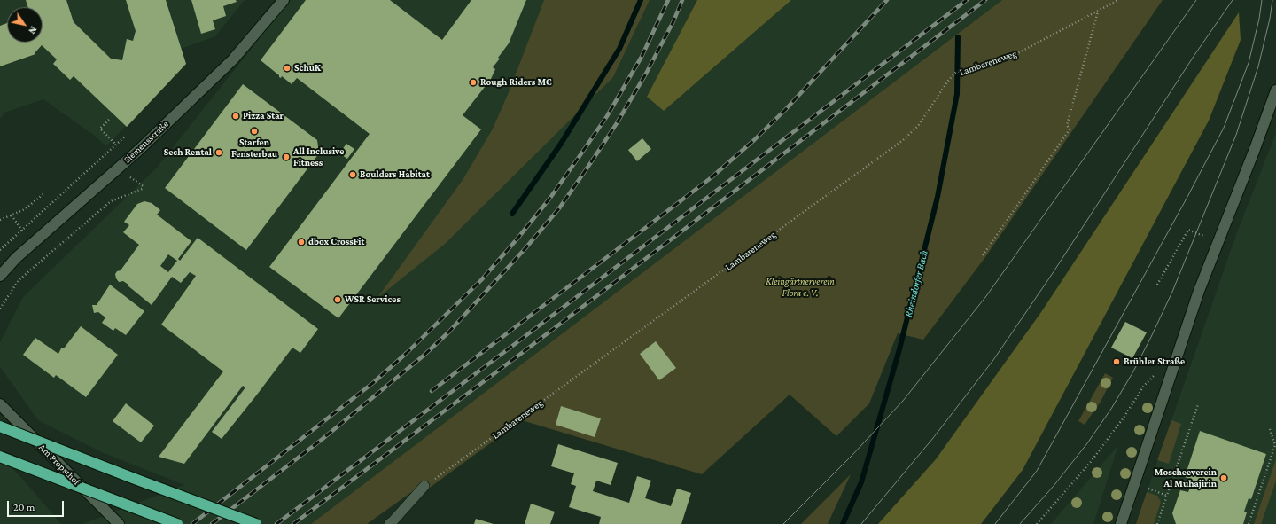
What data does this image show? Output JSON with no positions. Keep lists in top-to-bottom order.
{
  "streets": {
    "street": ["Siemensstraße", "Am Propsthof"],
    "path": ["Lambareneweg"]
  },
  "water": ["Rheindorfer Bach"],
  "parks": ["Kleingärtnerverein Flora e. V."],
  "places": [
    "SchuK",
    "Rough Riders MC",
    "Pizza Star",
    "Starfen Fensterbau",
    "Sech Rental",
    "All Inclusive Fitness",
    "Boulders Habitat",
    "dbox CrossFit",
    "WSR Services",
    "Brühler Straße",
    "Moscheeverein Al Muhajirin"
  ],
  "scale_bar": "20 m",
  "north": "bottom right"
}
